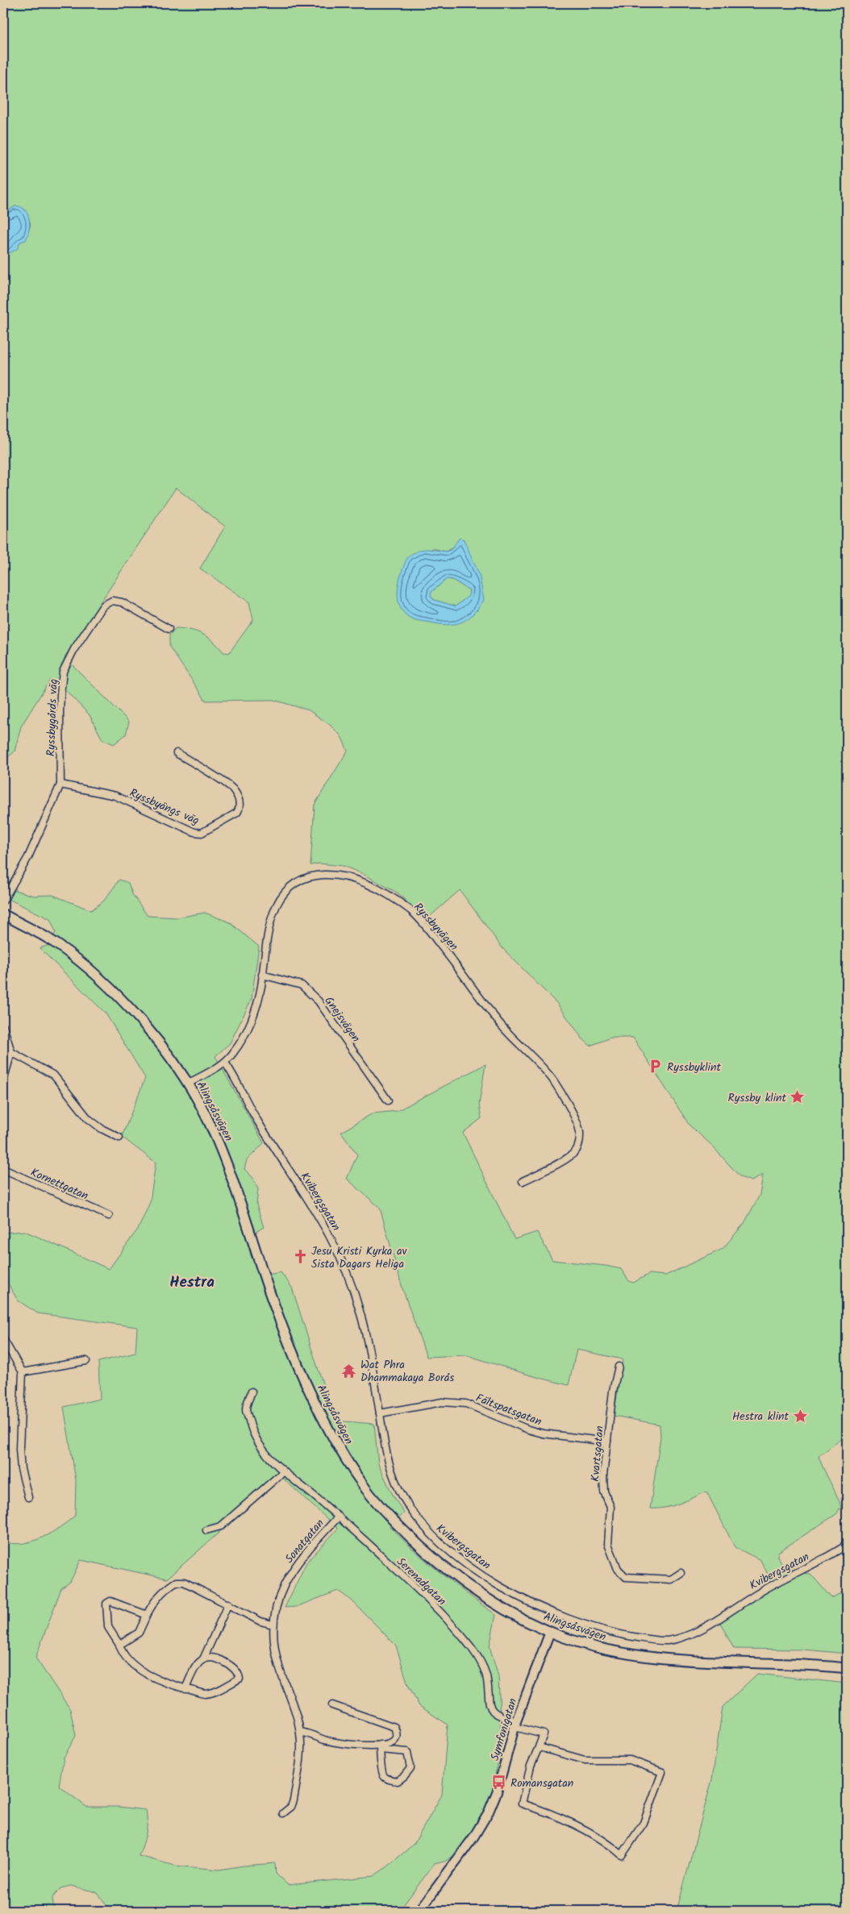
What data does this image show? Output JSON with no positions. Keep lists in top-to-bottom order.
{
  "streets": {
    "main road": ["Alingsåsvägen"],
    "street": [
      "Ryssbygårds väg",
      "Ryssbyängs väg",
      "Ryssbyvägen",
      "Gnejsvägen",
      "Kornettgatan",
      "Kvibergsgatan",
      "Fältspatsgatan",
      "Kvartsgatan",
      "Sonatgatan",
      "Serenadgatan",
      "Symfonigatan"
    ]
  },
  "crossings": [
    ["Ryssbygårds väg", "Ryssbyängs väg"],
    ["Ryssbyvägen", "Gnejsvägen"],
    ["Ryssbyvägen", "Alingsåsvägen"],
    ["Ryssbyvägen", "Kvibergsgatan"],
    ["Alingsåsvägen", "Symfonigatan"],
    ["Kvibergsgatan", "Fältspatsgatan"],
    ["Fältspatsgatan", "Kvartsgatan"],
    ["Sonatgatan", "Serenadgatan"],
    ["Serenadgatan", "Symfonigatan"]
  ],
  "districts": ["Hestra"],
  "places": {
    "parking": ["Ryssbyklint"],
    "place": ["Ryssby klint", "Hestra klint"],
    "church": ["Jesu Kristi Kyrka av Sista Dagars Heliga"],
    "temple": ["Wat Phra Dhammakaya Borås"],
    "bus stop": ["Romansgatan"]
  }
}
